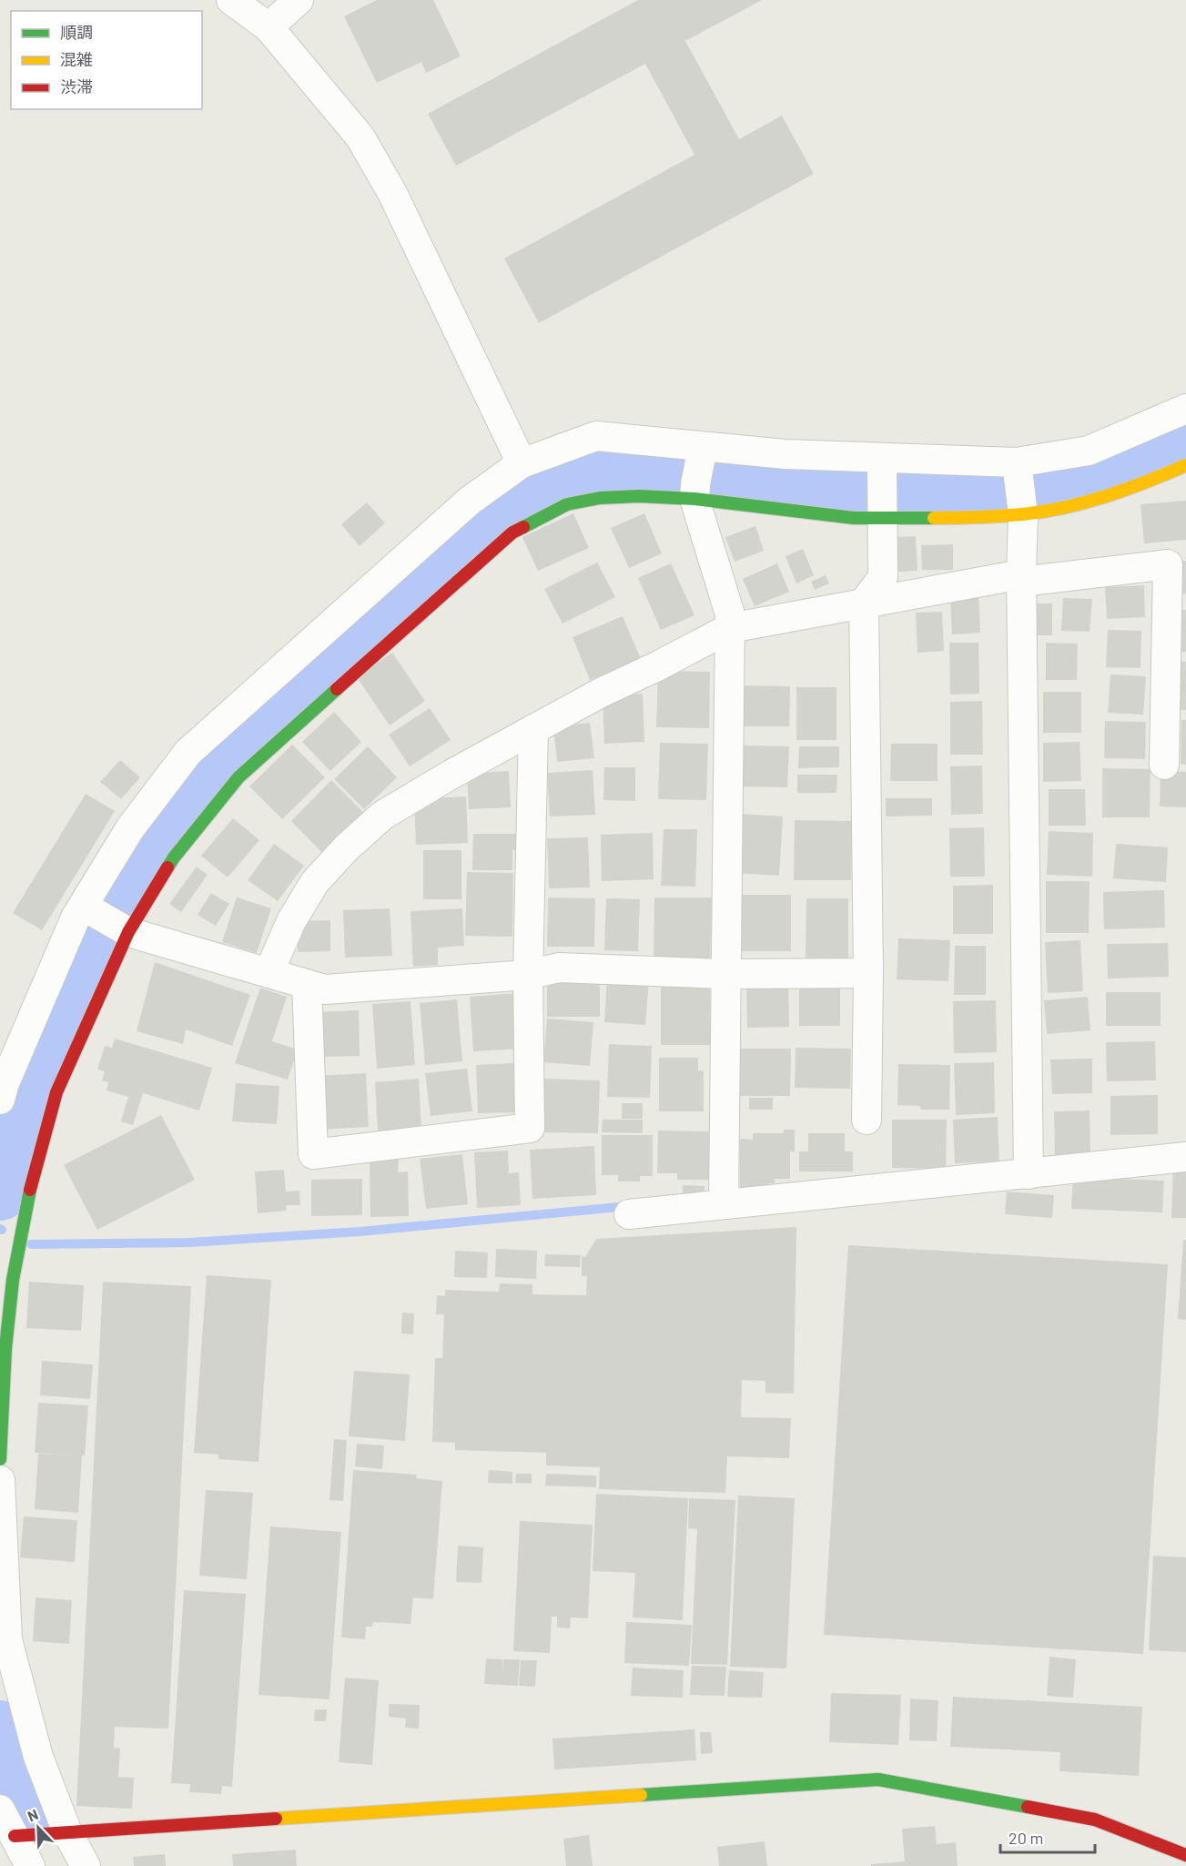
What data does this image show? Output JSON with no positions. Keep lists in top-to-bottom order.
{
  "legend": ["順調", "混雑", "渋滞"],
  "scale_bar": "20 m",
  "north": "top left"
}
